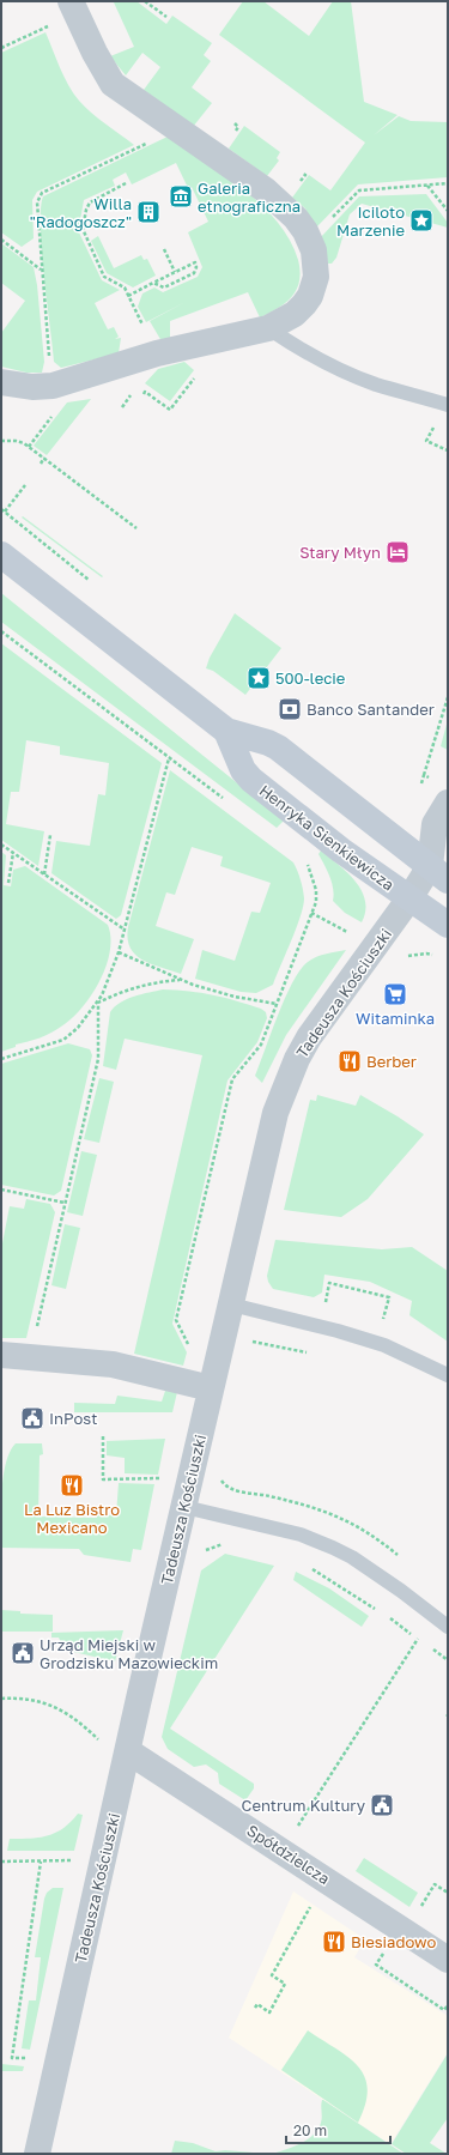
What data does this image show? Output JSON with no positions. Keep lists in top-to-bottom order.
{
  "streets": {
    "main road": ["Henryka Sienkiewicza"],
    "street": ["Tadeusza Kościuszki", "Spółdzielcza"]
  },
  "crossings": [
    ["Henryka Sienkiewicza", "Tadeusza Kościuszki"],
    ["Tadeusza Kościuszki", "Spółdzielcza"]
  ],
  "places": {
    "museum": ["Galeria etnograficzna"],
    "building": ["Willa \"Radogoszcz\""],
    "place": ["Iciloto Marzenie", "500-lecie"],
    "hotel": ["Stary Młyn"],
    "bank": ["Banco Santander"],
    "supermarket": ["Witaminka"],
    "restaurant": ["Berber", "La Luz Bistro Mexicano", "Biesiadowo"],
    "public building": ["InPost", "Urząd Miejski w Grodzisku Mazowieckim", "Centrum Kultury"]
  },
  "scale_bar": "20 m"
}
